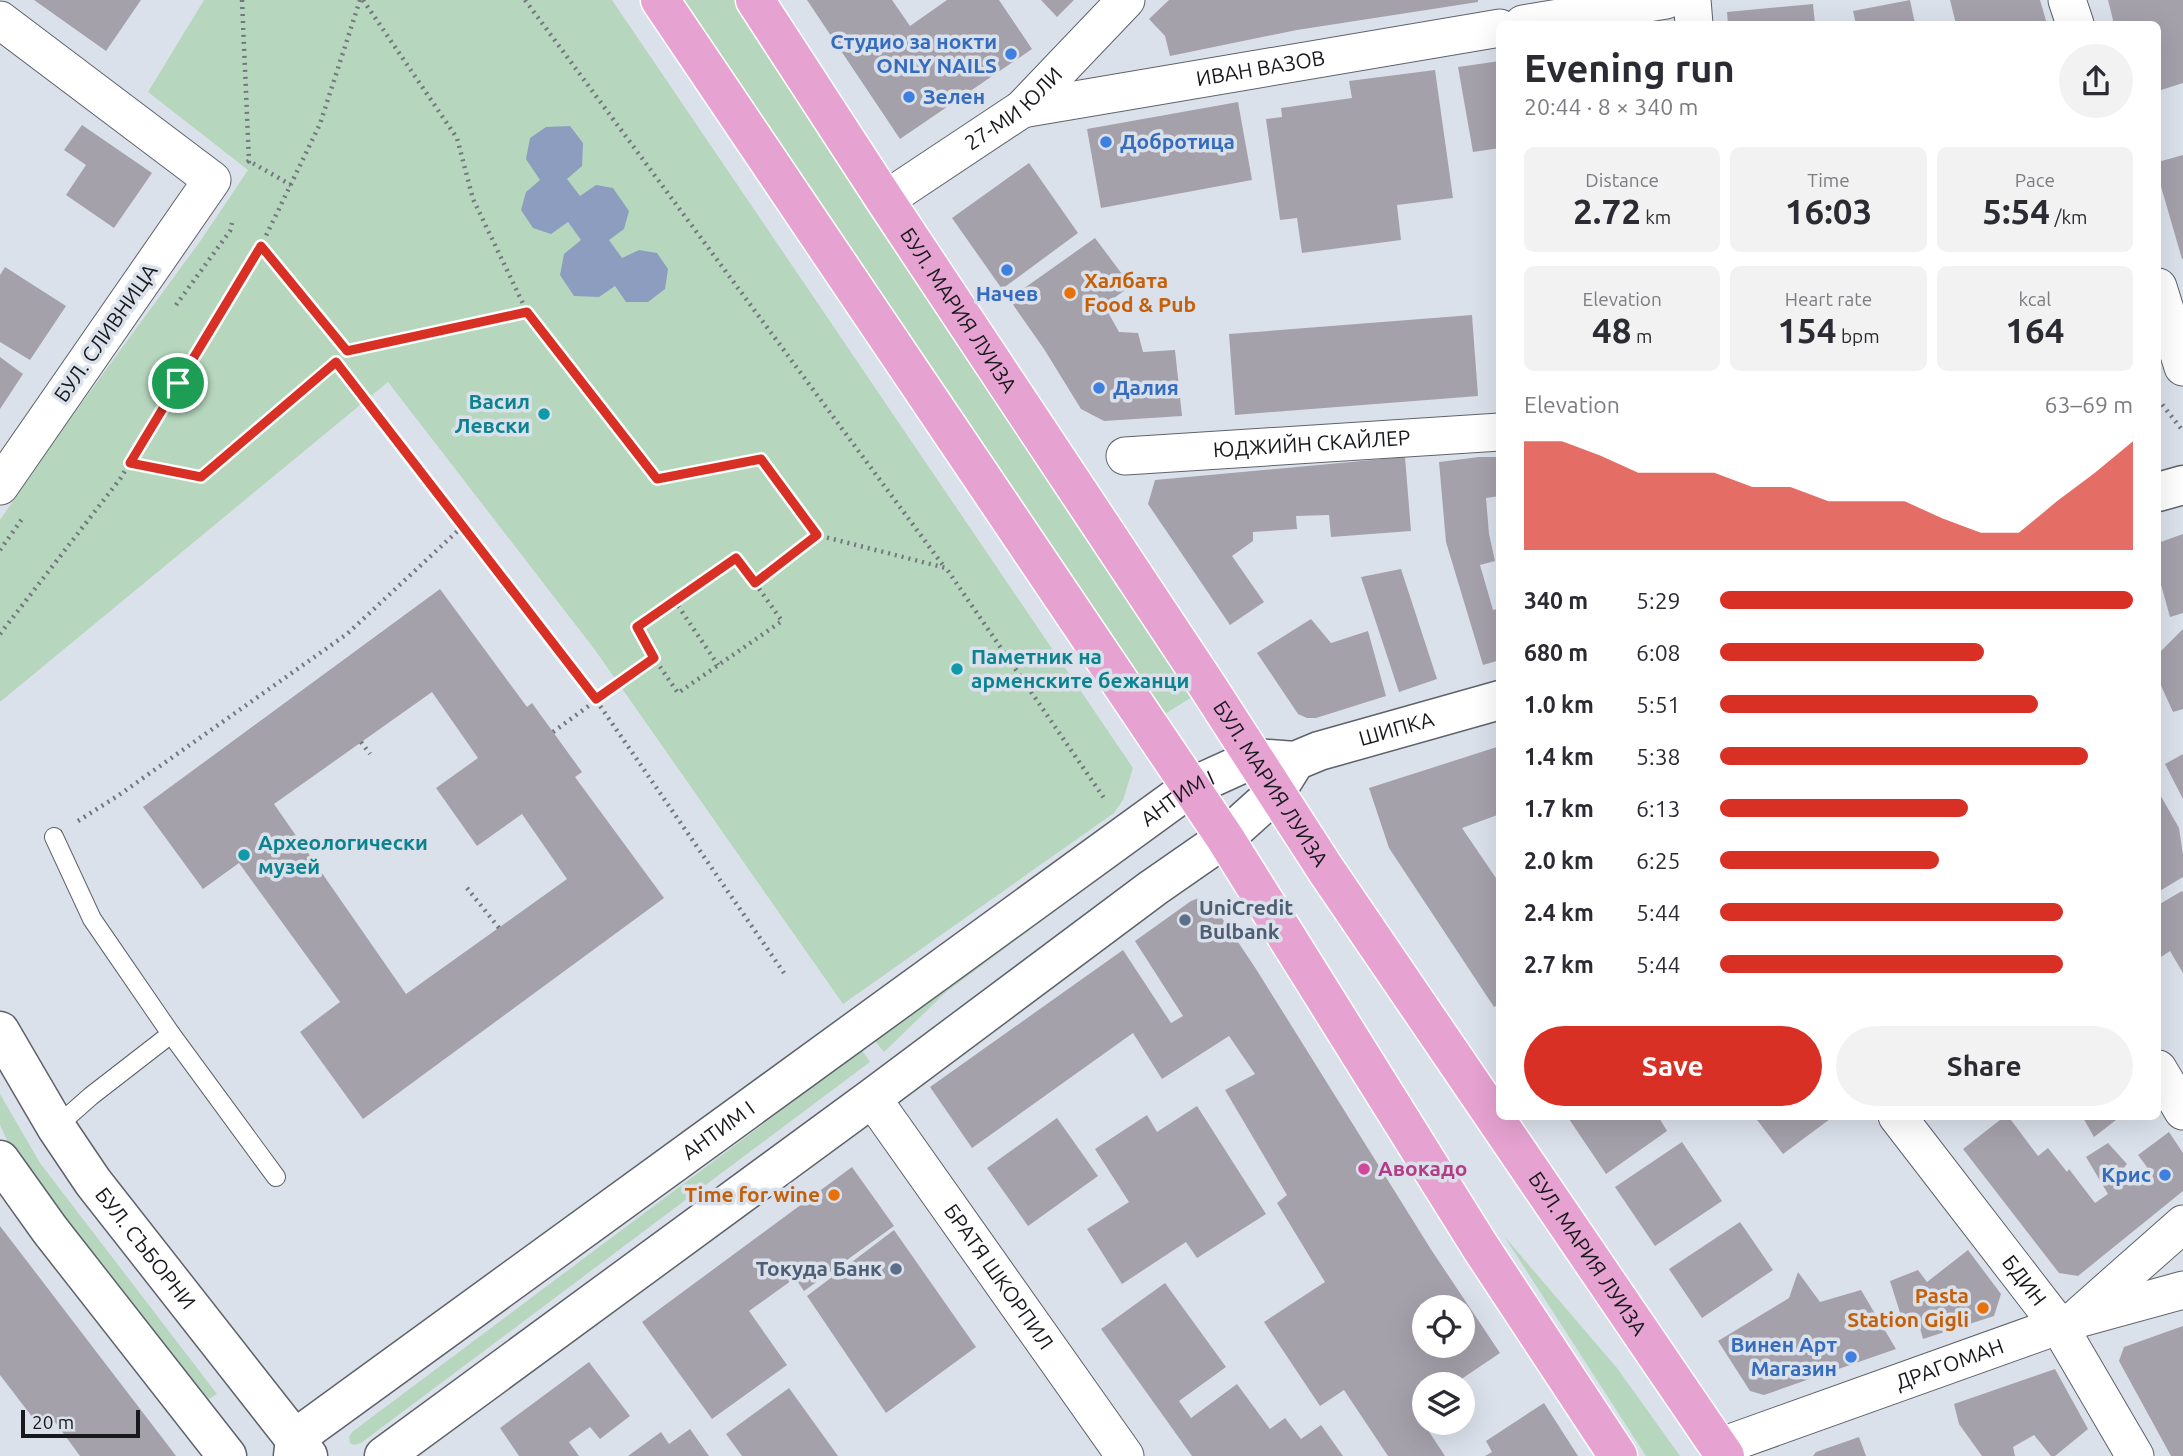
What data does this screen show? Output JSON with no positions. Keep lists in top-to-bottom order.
{
  "streets": {
    "main road": ["БУЛ. МАРИЯ ЛУИЗА"],
    "street": [
      "ИВАН ВАЗОВ",
      "27-МИ ЮЛИ",
      "БУЛ. СЛИВНИЦА",
      "ЮДЖИЙН СКАЙЛЕР",
      "ШИПКА",
      "АНТИМ I",
      "БУЛ. СЪБОРНИ",
      "БРАТЯ ШКОРПИЛ",
      "БДИН",
      "ДРАГОМАН"
    ]
  },
  "crossings": [
    ["ИВАН ВАЗОВ", "27-МИ ЮЛИ"],
    ["27-МИ ЮЛИ", "БУЛ. МАРИЯ ЛУИЗА"],
    ["БУЛ. МАРИЯ ЛУИЗА", "ШИПКА"],
    ["БУЛ. МАРИЯ ЛУИЗА", "АНТИМ I"],
    ["БУЛ. МАРИЯ ЛУИЗА", "ДРАГОМАН"],
    ["АНТИМ I", "БУЛ. СЪБОРНИ"],
    ["БДИН", "ДРАГОМАН"]
  ],
  "places": [
    "Студио за нокти ONLY NAILS",
    "Зелен",
    "Добротица",
    "Начев",
    "Халбата Food & Pub",
    "Далия",
    "Васил Левски",
    "Паметник на арменските бежанци",
    "Археологически музей",
    "UniCredit Bulbank",
    "Авокадо",
    "Крис",
    "Time for wine",
    "Токуда Банк",
    "Pasta Station Gigli",
    "Винен Арт Магазин"
  ],
  "scale_bar": "20 m",
  "page": {
    "heading": ["Evening run", "20:44 · 8 × 340 m"],
    "stats": [
      ["Distance", "2.72 km"],
      ["Time", "16:03"],
      ["Pace", "5:54 /km"],
      ["Elevation", "48 m"],
      ["Heart rate", "154 bpm"],
      ["kcal", "164"]
    ],
    "chart": ["Elevation", "63–69 m"],
    "list": [
      {
        "name": "340 m",
        "note": "5:29"
      },
      {
        "name": "680 m",
        "note": "6:08"
      },
      {
        "name": "1.0 km",
        "note": "5:51"
      },
      {
        "name": "1.4 km",
        "note": "5:38"
      },
      {
        "name": "1.7 km",
        "note": "6:13"
      },
      {
        "name": "2.0 km",
        "note": "6:25"
      },
      {
        "name": "2.4 km",
        "note": "5:44"
      },
      {
        "name": "2.7 km",
        "note": "5:44"
      }
    ],
    "buttons": ["Save", "Share"],
    "scale": "20 m"
  }
}
